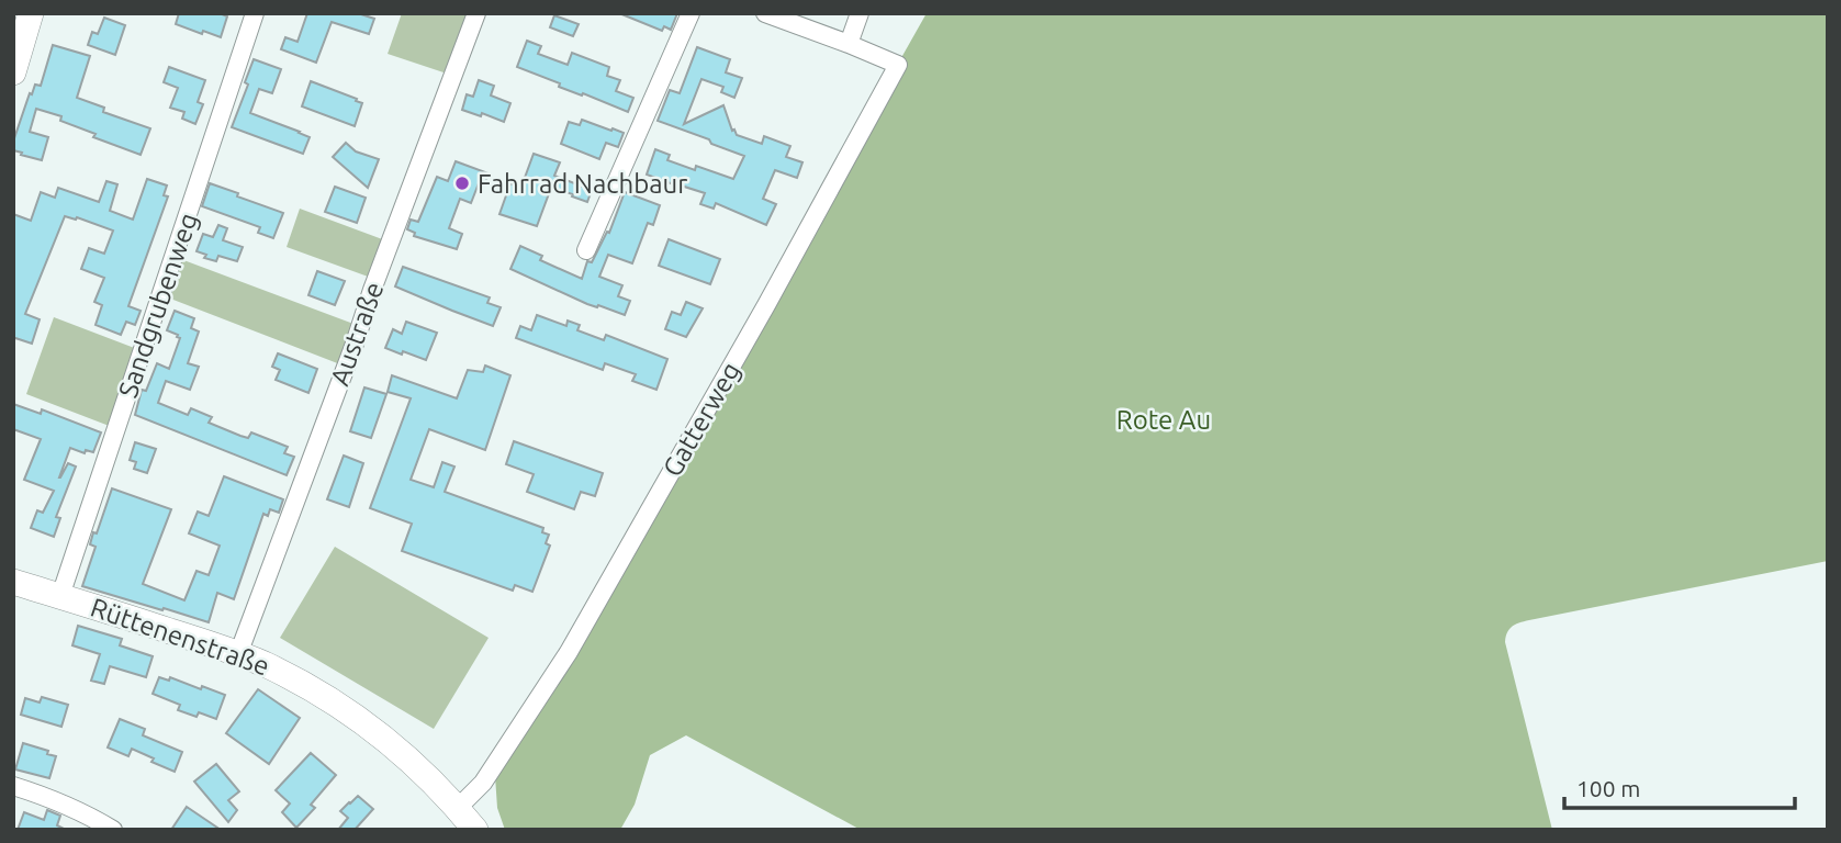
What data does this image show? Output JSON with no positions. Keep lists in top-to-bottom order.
{
  "streets": {
    "main road": ["Rüttenenstraße"],
    "street": ["Sandgrubenweg", "Austraße", "Gatterweg"]
  },
  "crossings": [
    ["Sandgrubenweg", "Rüttenenstraße"],
    ["Austraße", "Rüttenenstraße"],
    ["Gatterweg", "Rüttenenstraße"]
  ],
  "parks": ["Rote Au"],
  "places": ["Fahrrad Nachbaur"],
  "scale_bar": "100 m"
}
